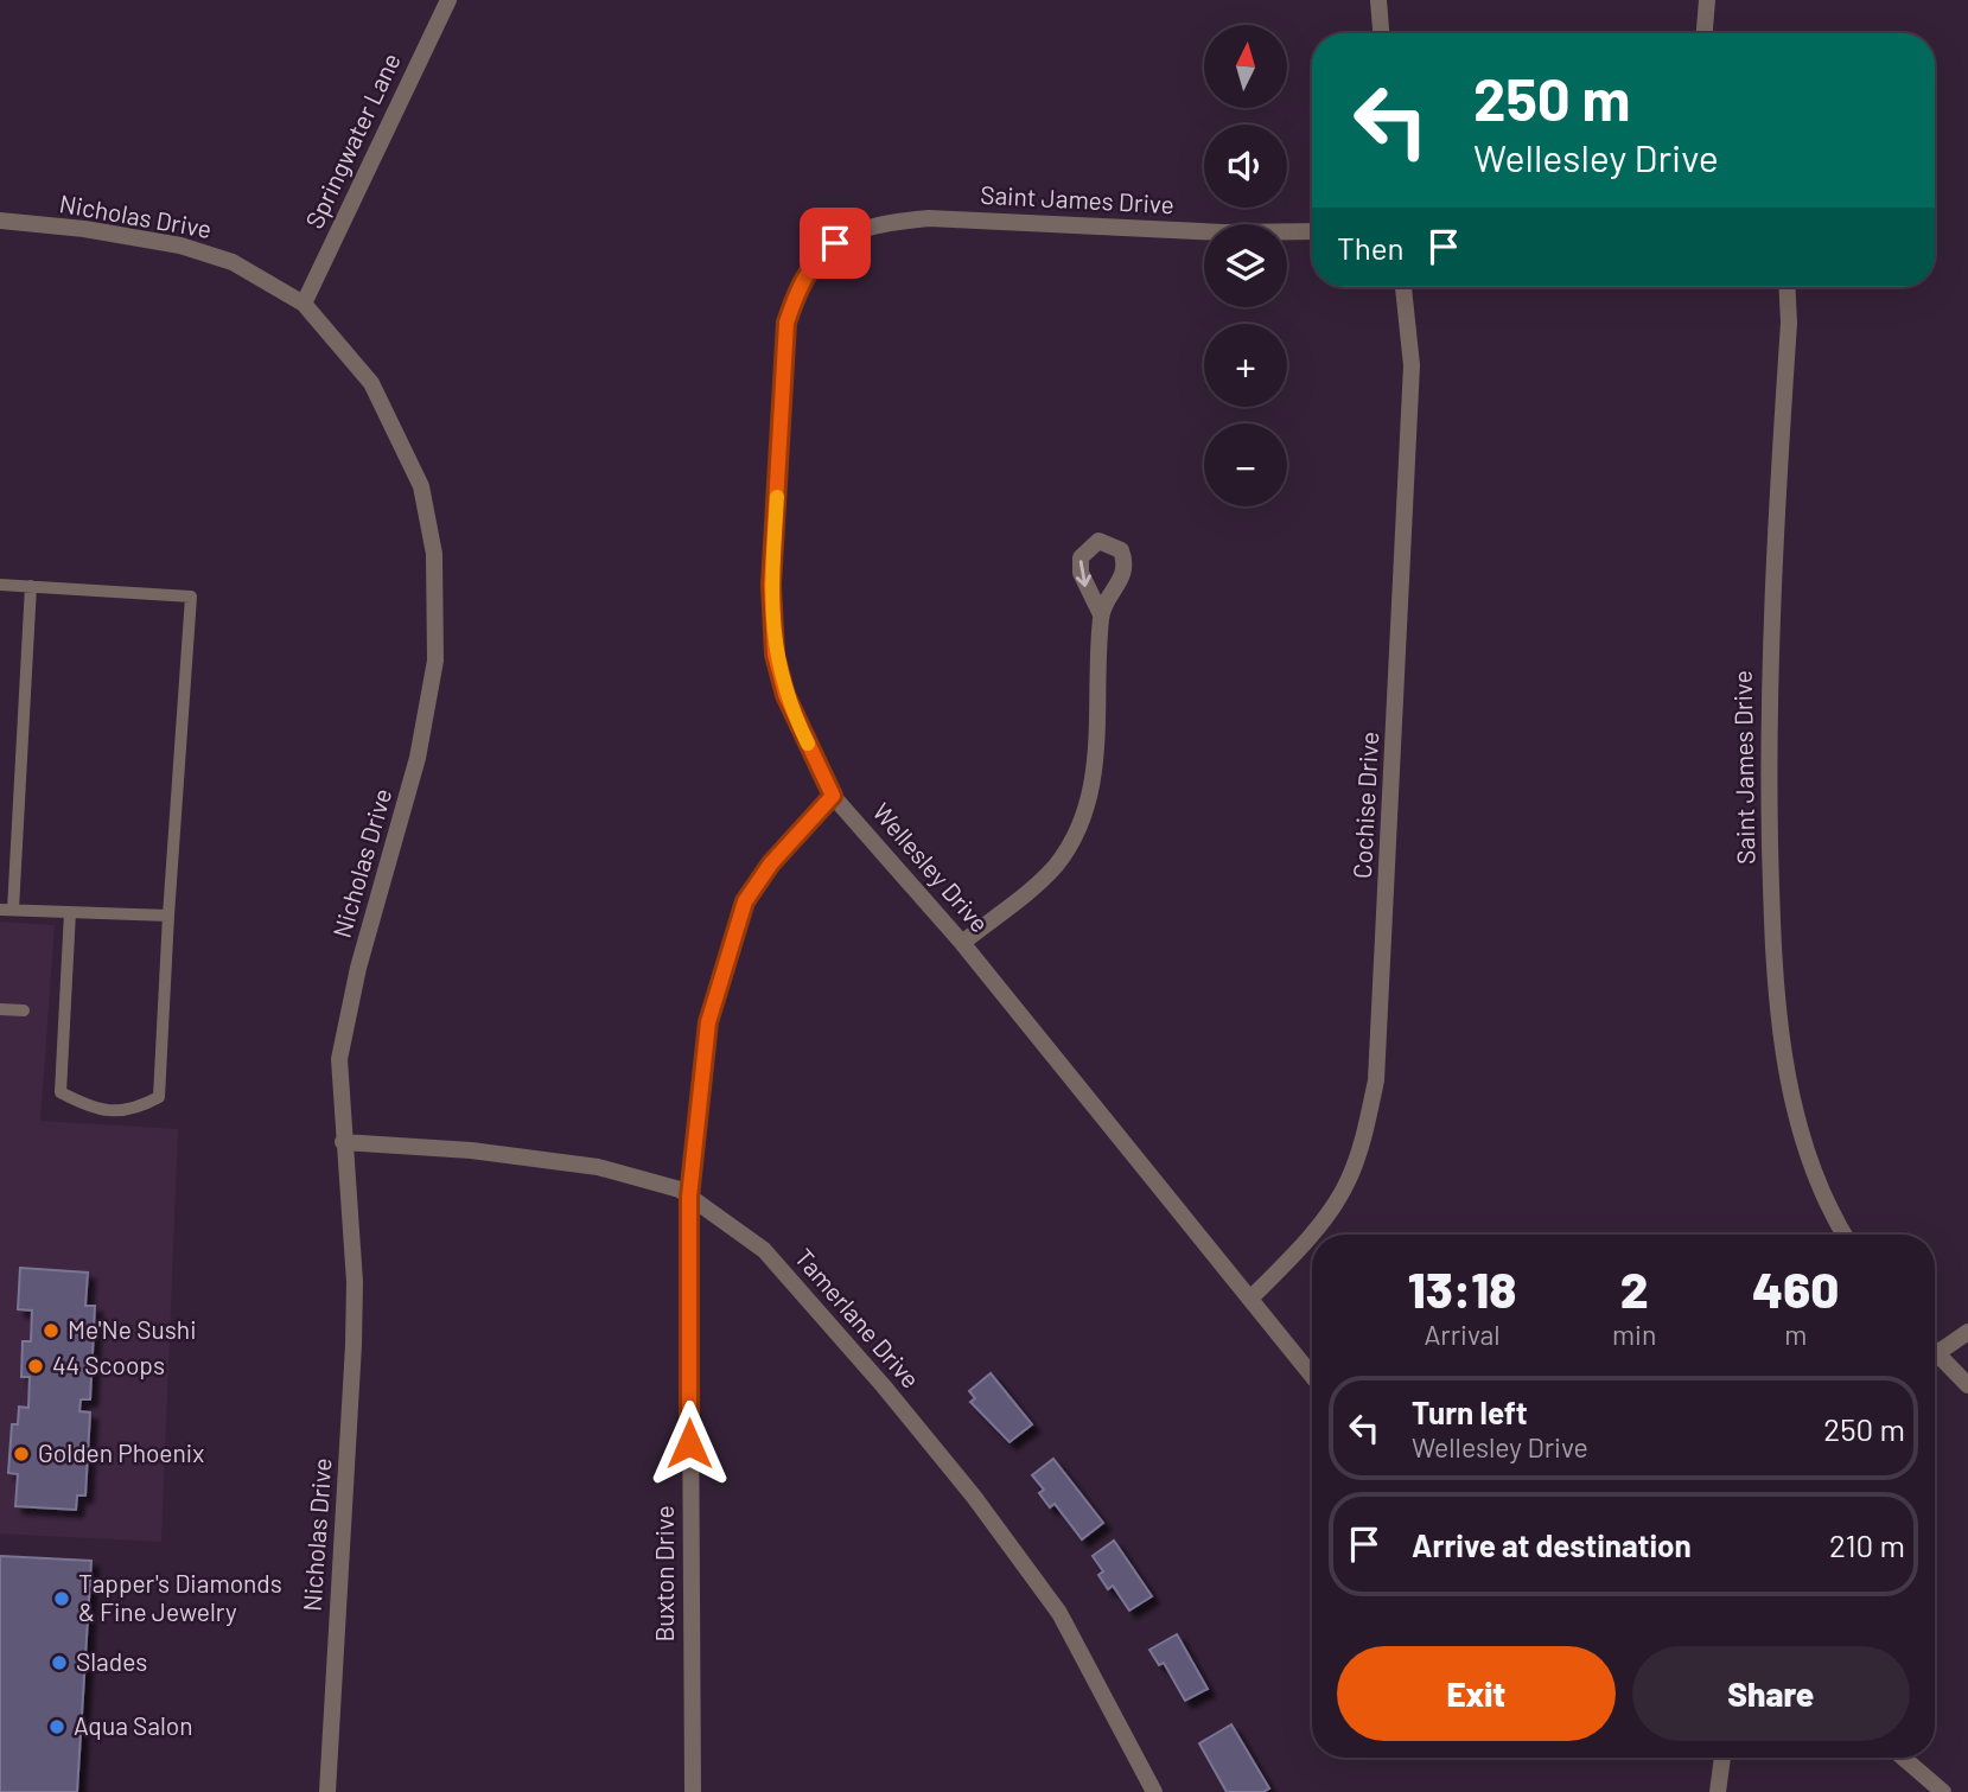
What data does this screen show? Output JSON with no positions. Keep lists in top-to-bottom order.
{
  "streets": {
    "street": [
      "Springwater Lane",
      "Saint James Drive",
      "Nicholas Drive",
      "Cochise Drive",
      "Wellesley Drive",
      "Tamerlane Drive",
      "Buxton Drive"
    ]
  },
  "crossings": [
    ["Springwater Lane", "Nicholas Drive"],
    ["Saint James Drive", "Wellesley Drive"],
    ["Nicholas Drive", "Tamerlane Drive"],
    ["Cochise Drive", "Wellesley Drive"],
    ["Wellesley Drive", "Buxton Drive"],
    ["Tamerlane Drive", "Buxton Drive"]
  ],
  "places": [
    "Me'Ne Sushi",
    "44 Scoops",
    "Golden Phoenix",
    "Tapper's Diamonds & Fine Jewelry",
    "Slades",
    "Aqua Salon"
  ],
  "north": "top",
  "page": {
    "map_buttons": ["+", "−"],
    "turn": ["250 m", "Wellesley Drive"],
    "then": "Then",
    "eta": [
      "13:18",
      "Arrival",
      "2",
      "min",
      "460",
      "m"
    ],
    "list": [
      {
        "name": "Turn left",
        "note": "Wellesley Drive",
        "value": "250 m"
      },
      {
        "name": "Arrive at destination",
        "value": "210 m"
      }
    ],
    "buttons": ["Exit", "Share"]
  }
}
